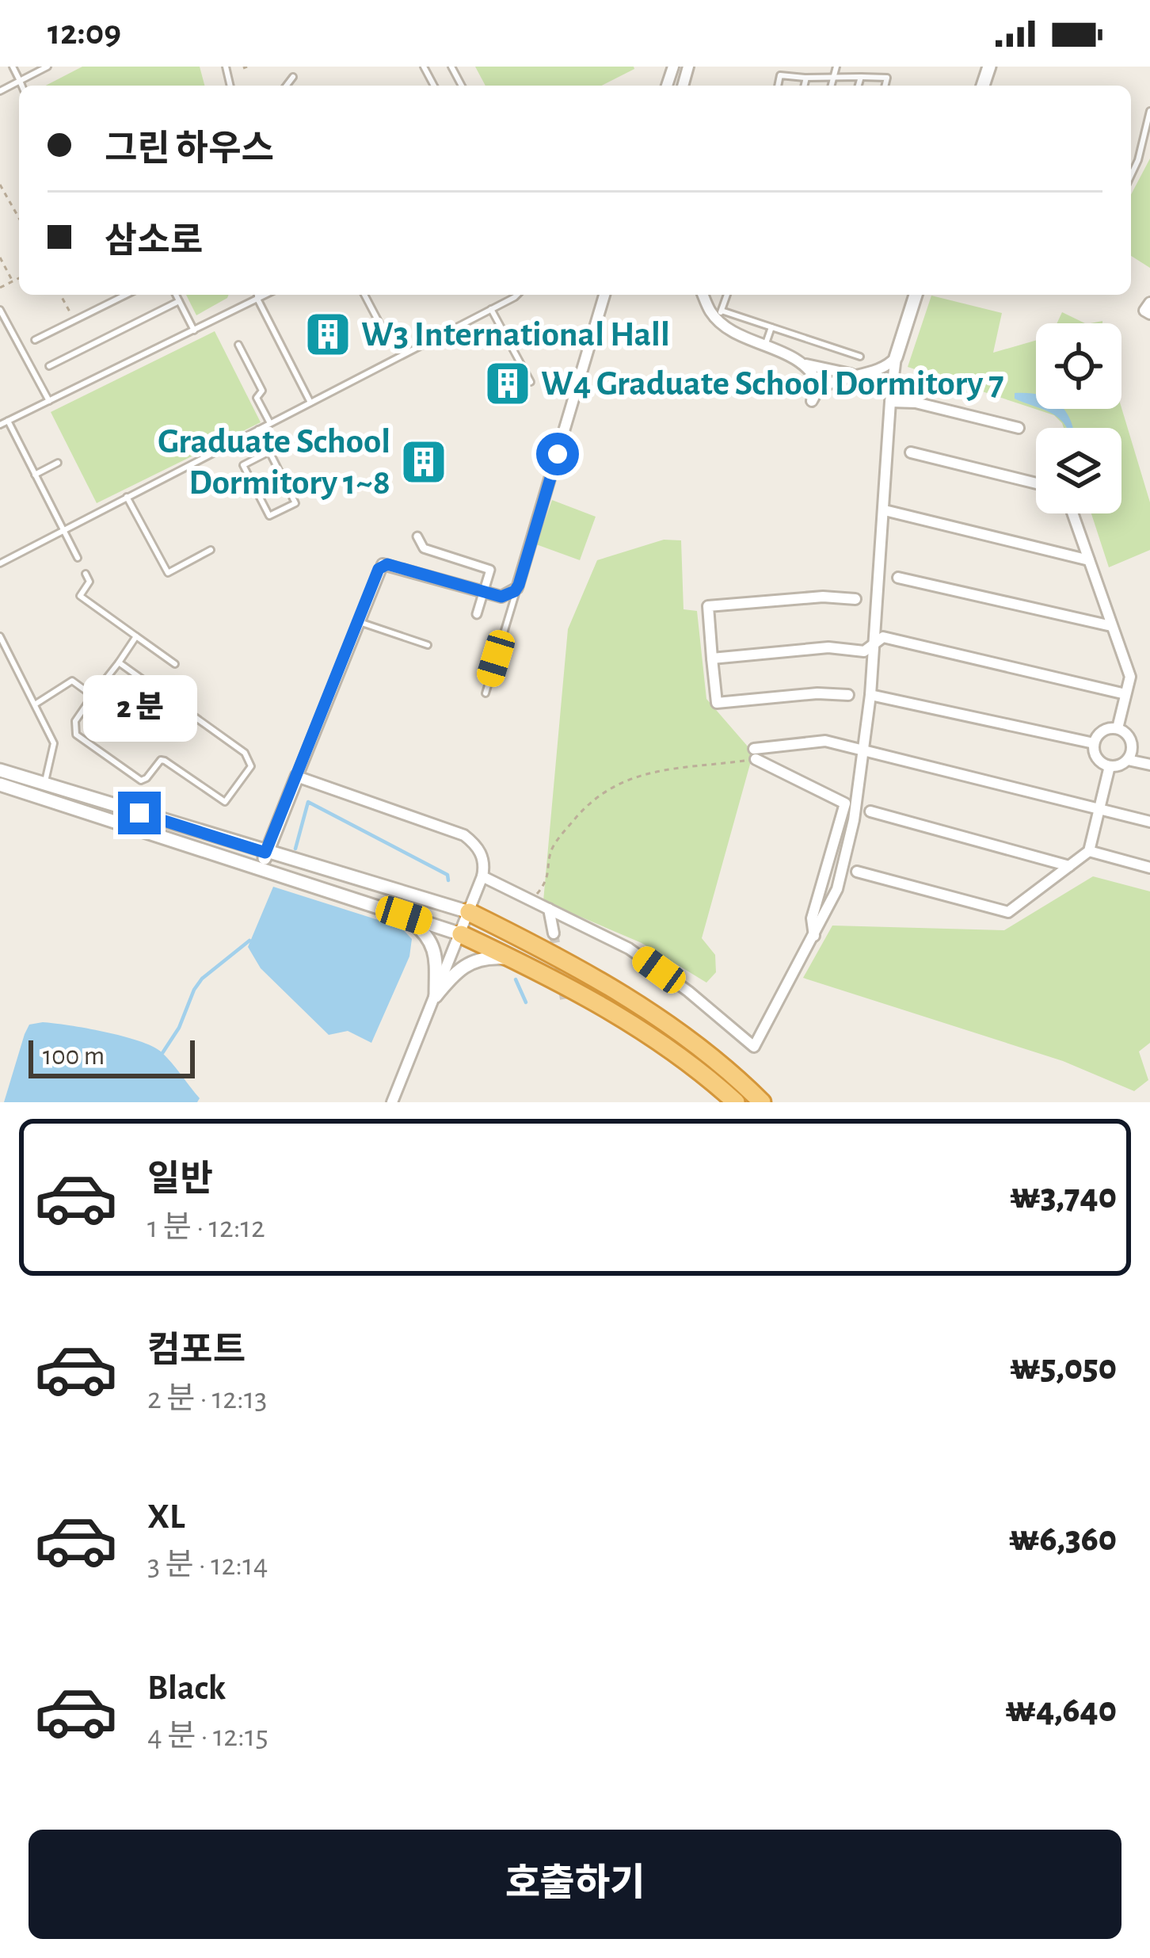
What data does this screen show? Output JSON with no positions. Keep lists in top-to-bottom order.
{
  "places": {
    "building": ["W3 International Hall", "W4 Graduate School Dormitory 7", "Graduate School Dormitory 1~8"]
  },
  "scale_bar": "100 m",
  "page": {
    "status": "12:09",
    "banner": ["그린 하우스", "삼소로"],
    "bubble": "2 분",
    "scale": "100 m",
    "list": [
      {
        "name": "일반",
        "note": "1 분 · 12:12",
        "value": "₩3,740"
      },
      {
        "name": "컴포트",
        "note": "2 분 · 12:13",
        "value": "₩5,050"
      },
      {
        "name": "XL",
        "note": "3 분 · 12:14",
        "value": "₩6,360"
      },
      {
        "name": "Black",
        "note": "4 분 · 12:15",
        "value": "₩4,640"
      }
    ],
    "buttons": "호출하기"
  }
}
